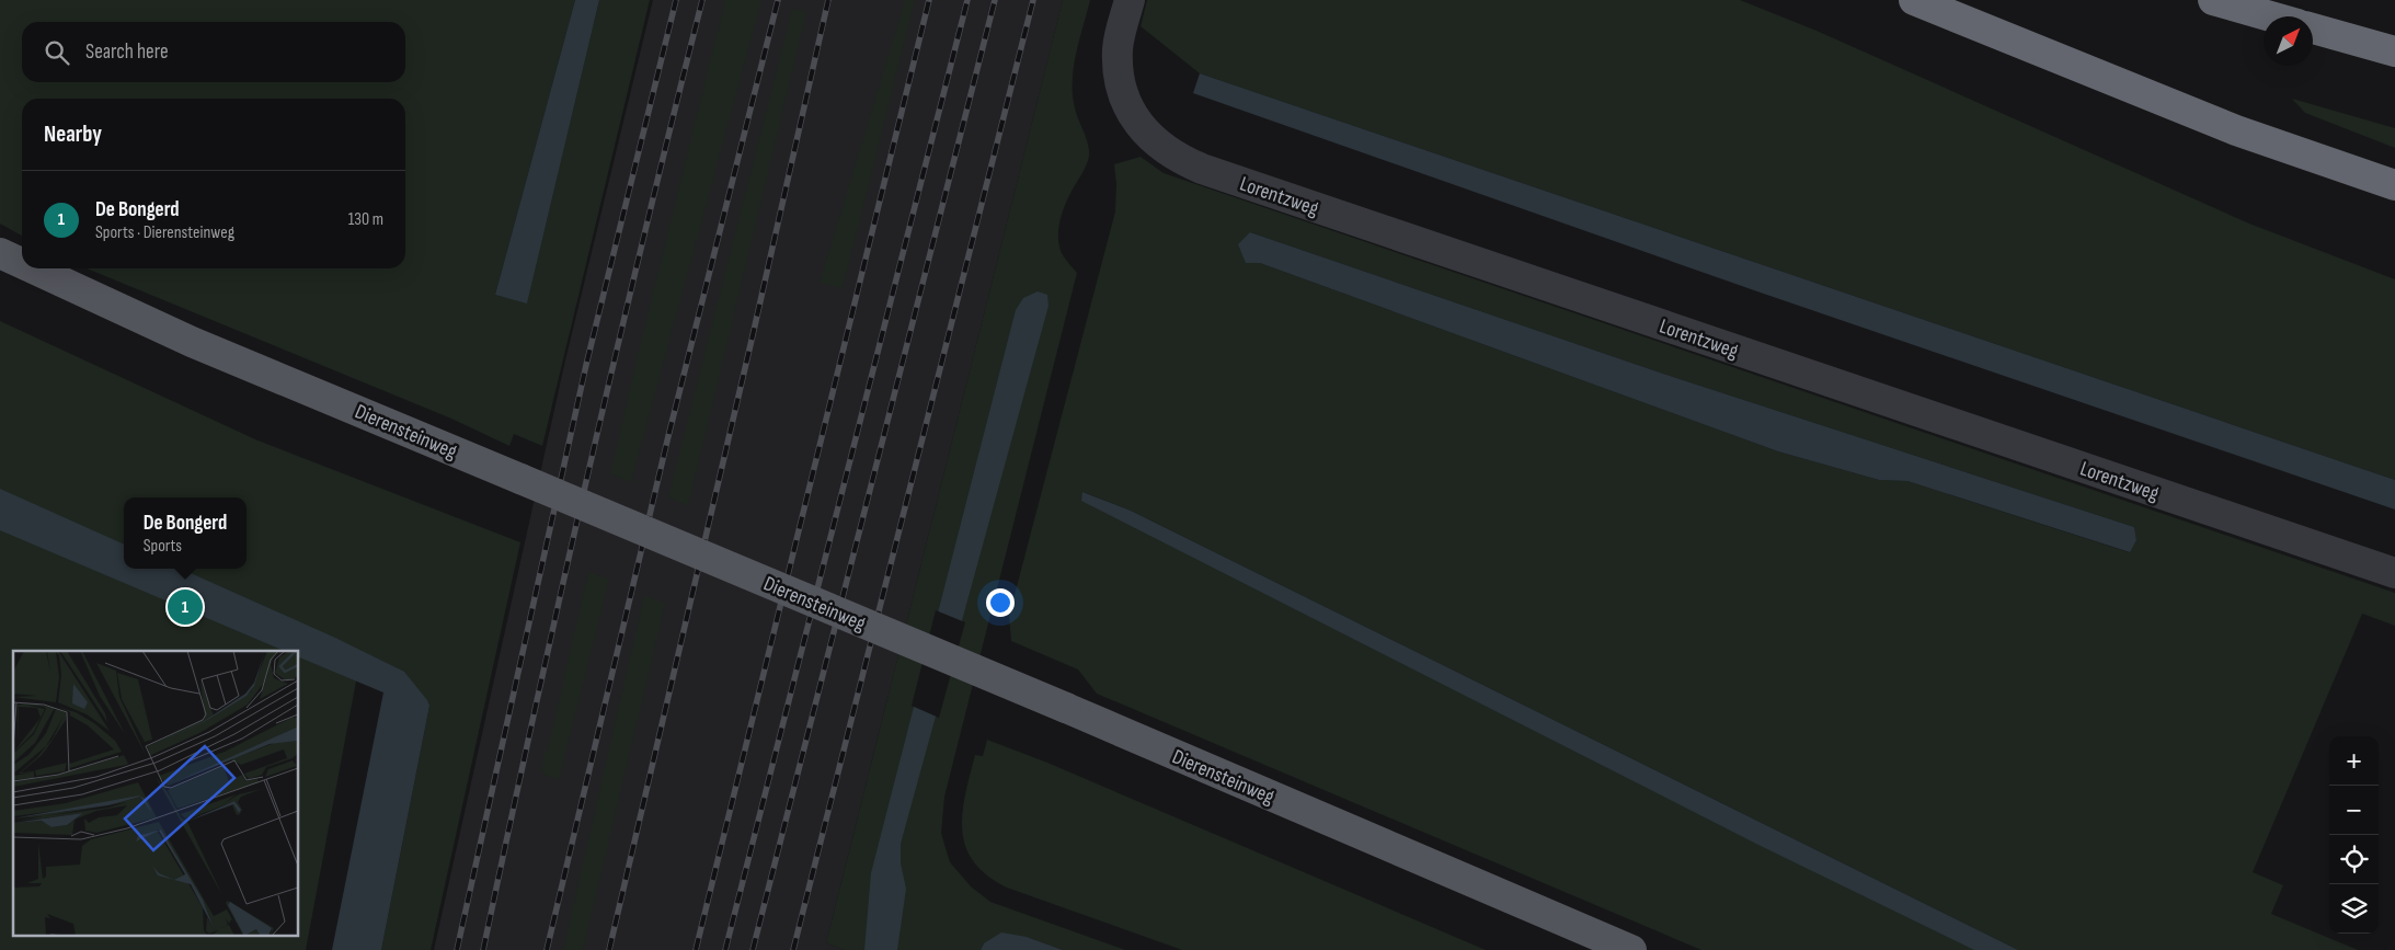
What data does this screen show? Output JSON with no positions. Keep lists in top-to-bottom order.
{
  "streets": {
    "main road": ["Dierensteinweg"],
    "street": ["Lorentzweg"]
  },
  "north": "top right",
  "page": {
    "search": "Search here",
    "heading": "Nearby",
    "list": [
      {
        "mark": "1",
        "name": "De Bongerd",
        "note": "Sports · Dierensteinweg",
        "value": "130 m"
      }
    ],
    "popup": ["De Bongerd", "Sports"],
    "pins": "1",
    "map_buttons": ["+", "−"]
  }
}
